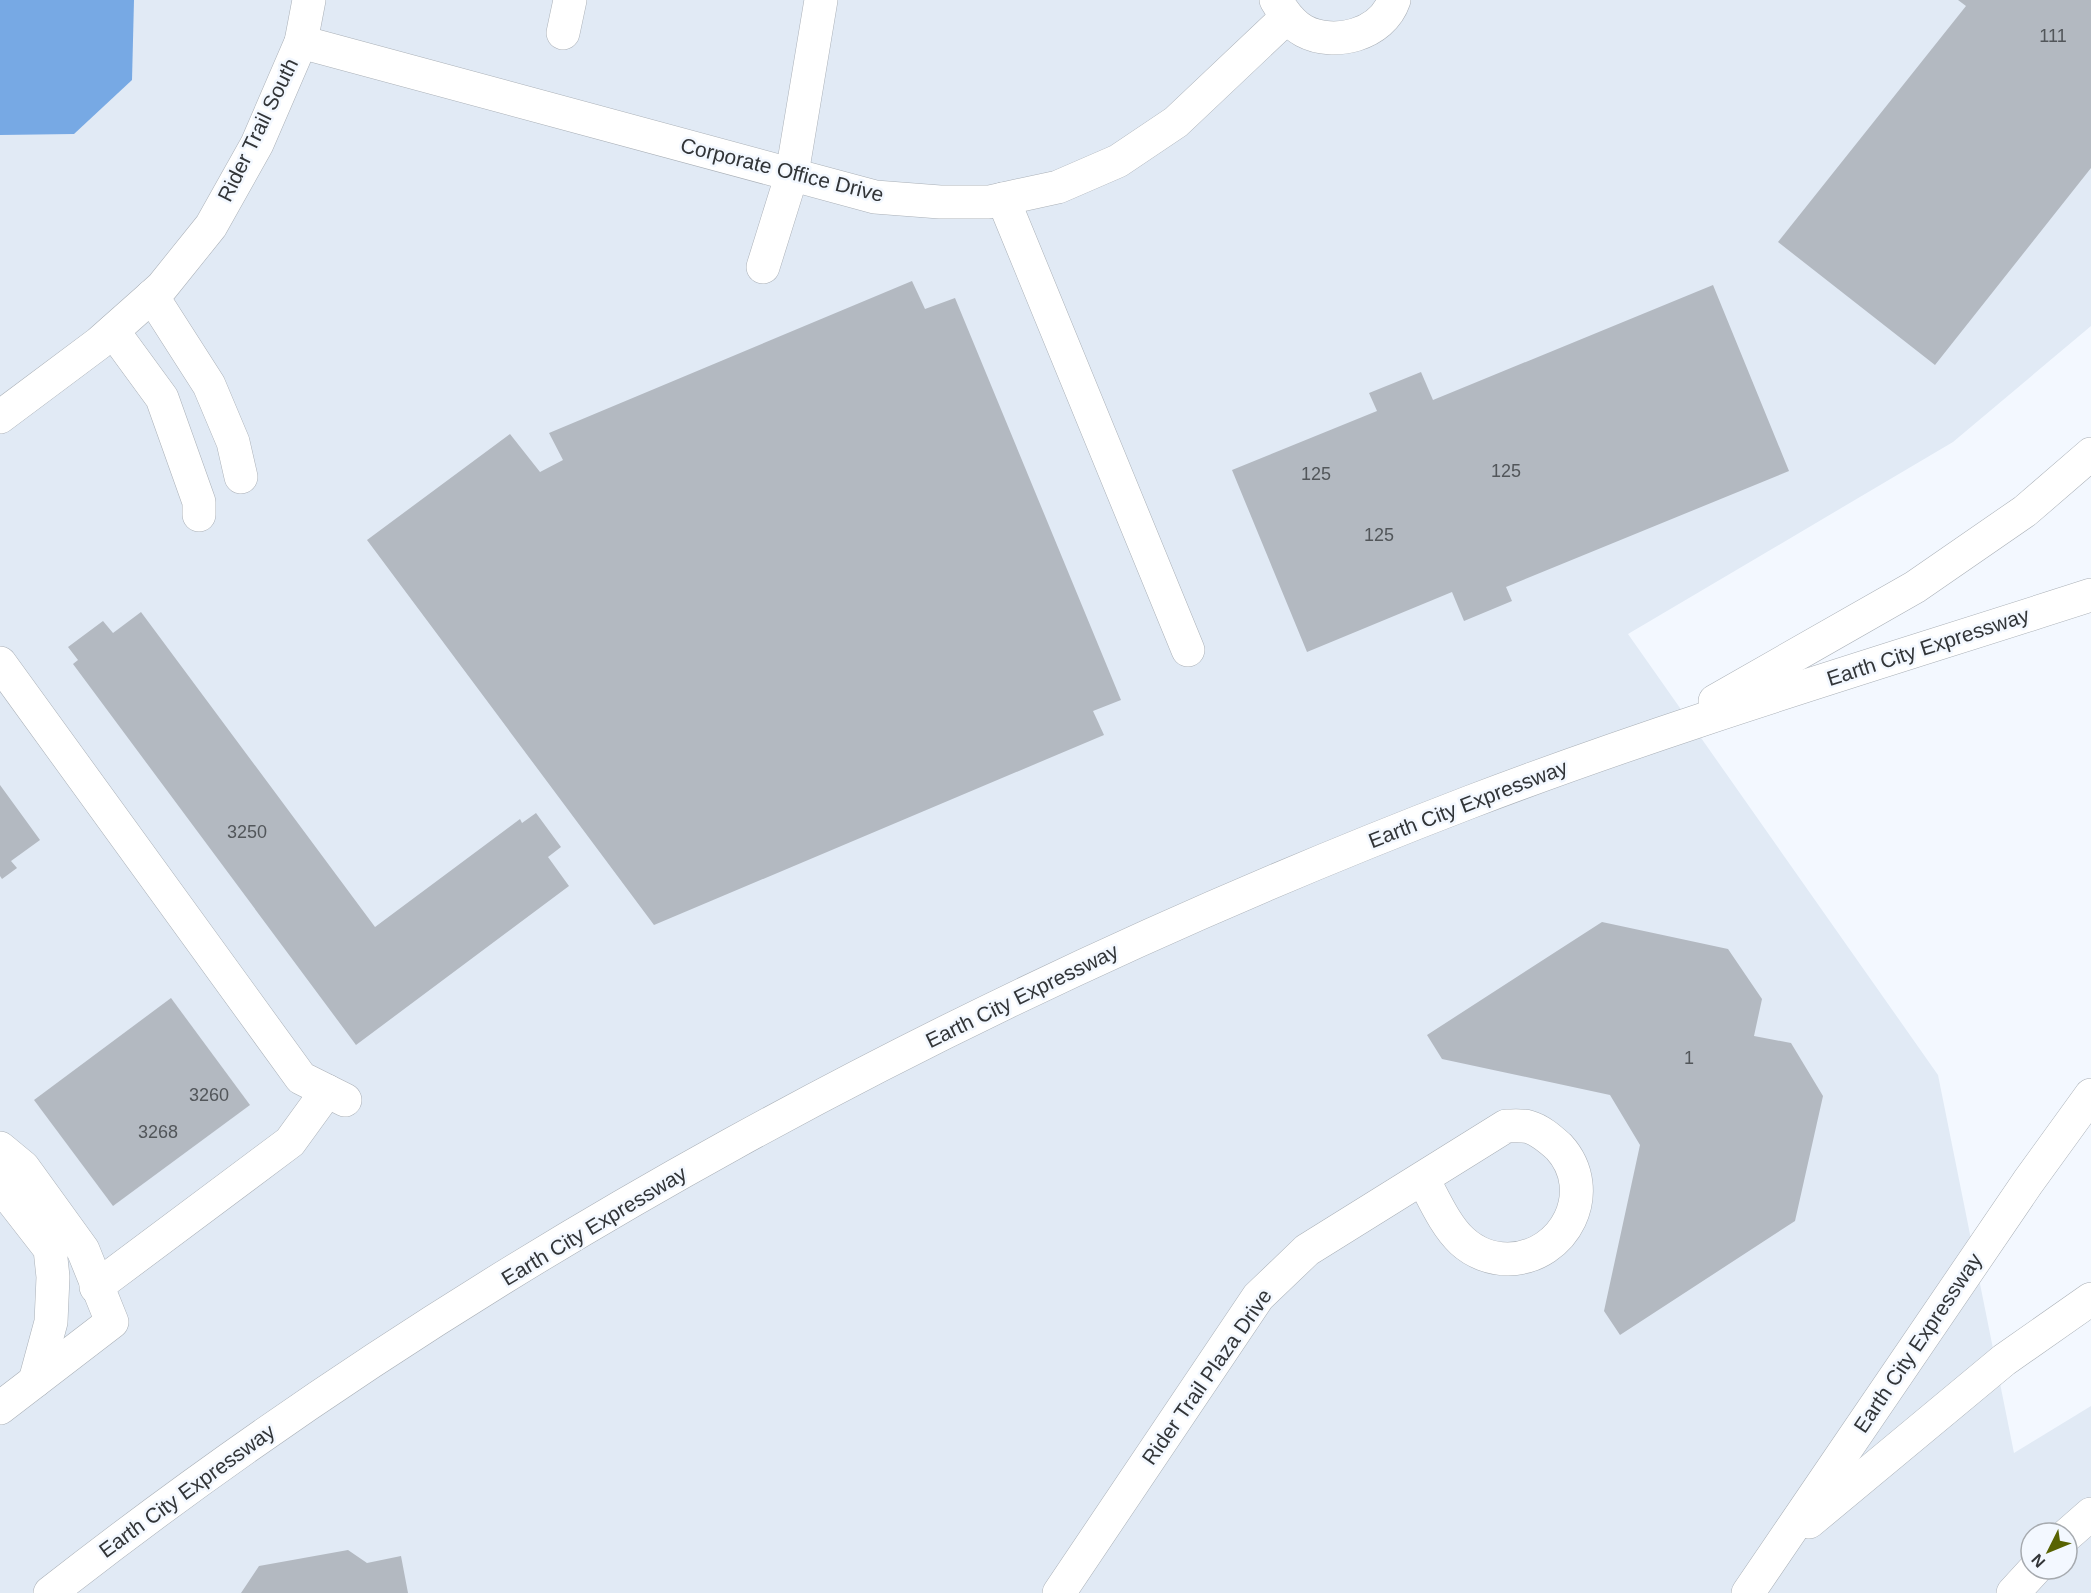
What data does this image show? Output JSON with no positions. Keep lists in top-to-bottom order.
{
  "streets": {
    "main road": [
      "Rider Trail South",
      "Corporate Office Drive",
      "Earth City Expressway",
      "Rider Trail Plaza Drive"
    ]
  },
  "crossings": [
    ["Rider Trail South", "Corporate Office Drive"]
  ],
  "house_numbers": [
    "111",
    "125",
    "125",
    "125",
    "3250",
    "1",
    "3260",
    "3268"
  ],
  "north": "bottom left"
}
